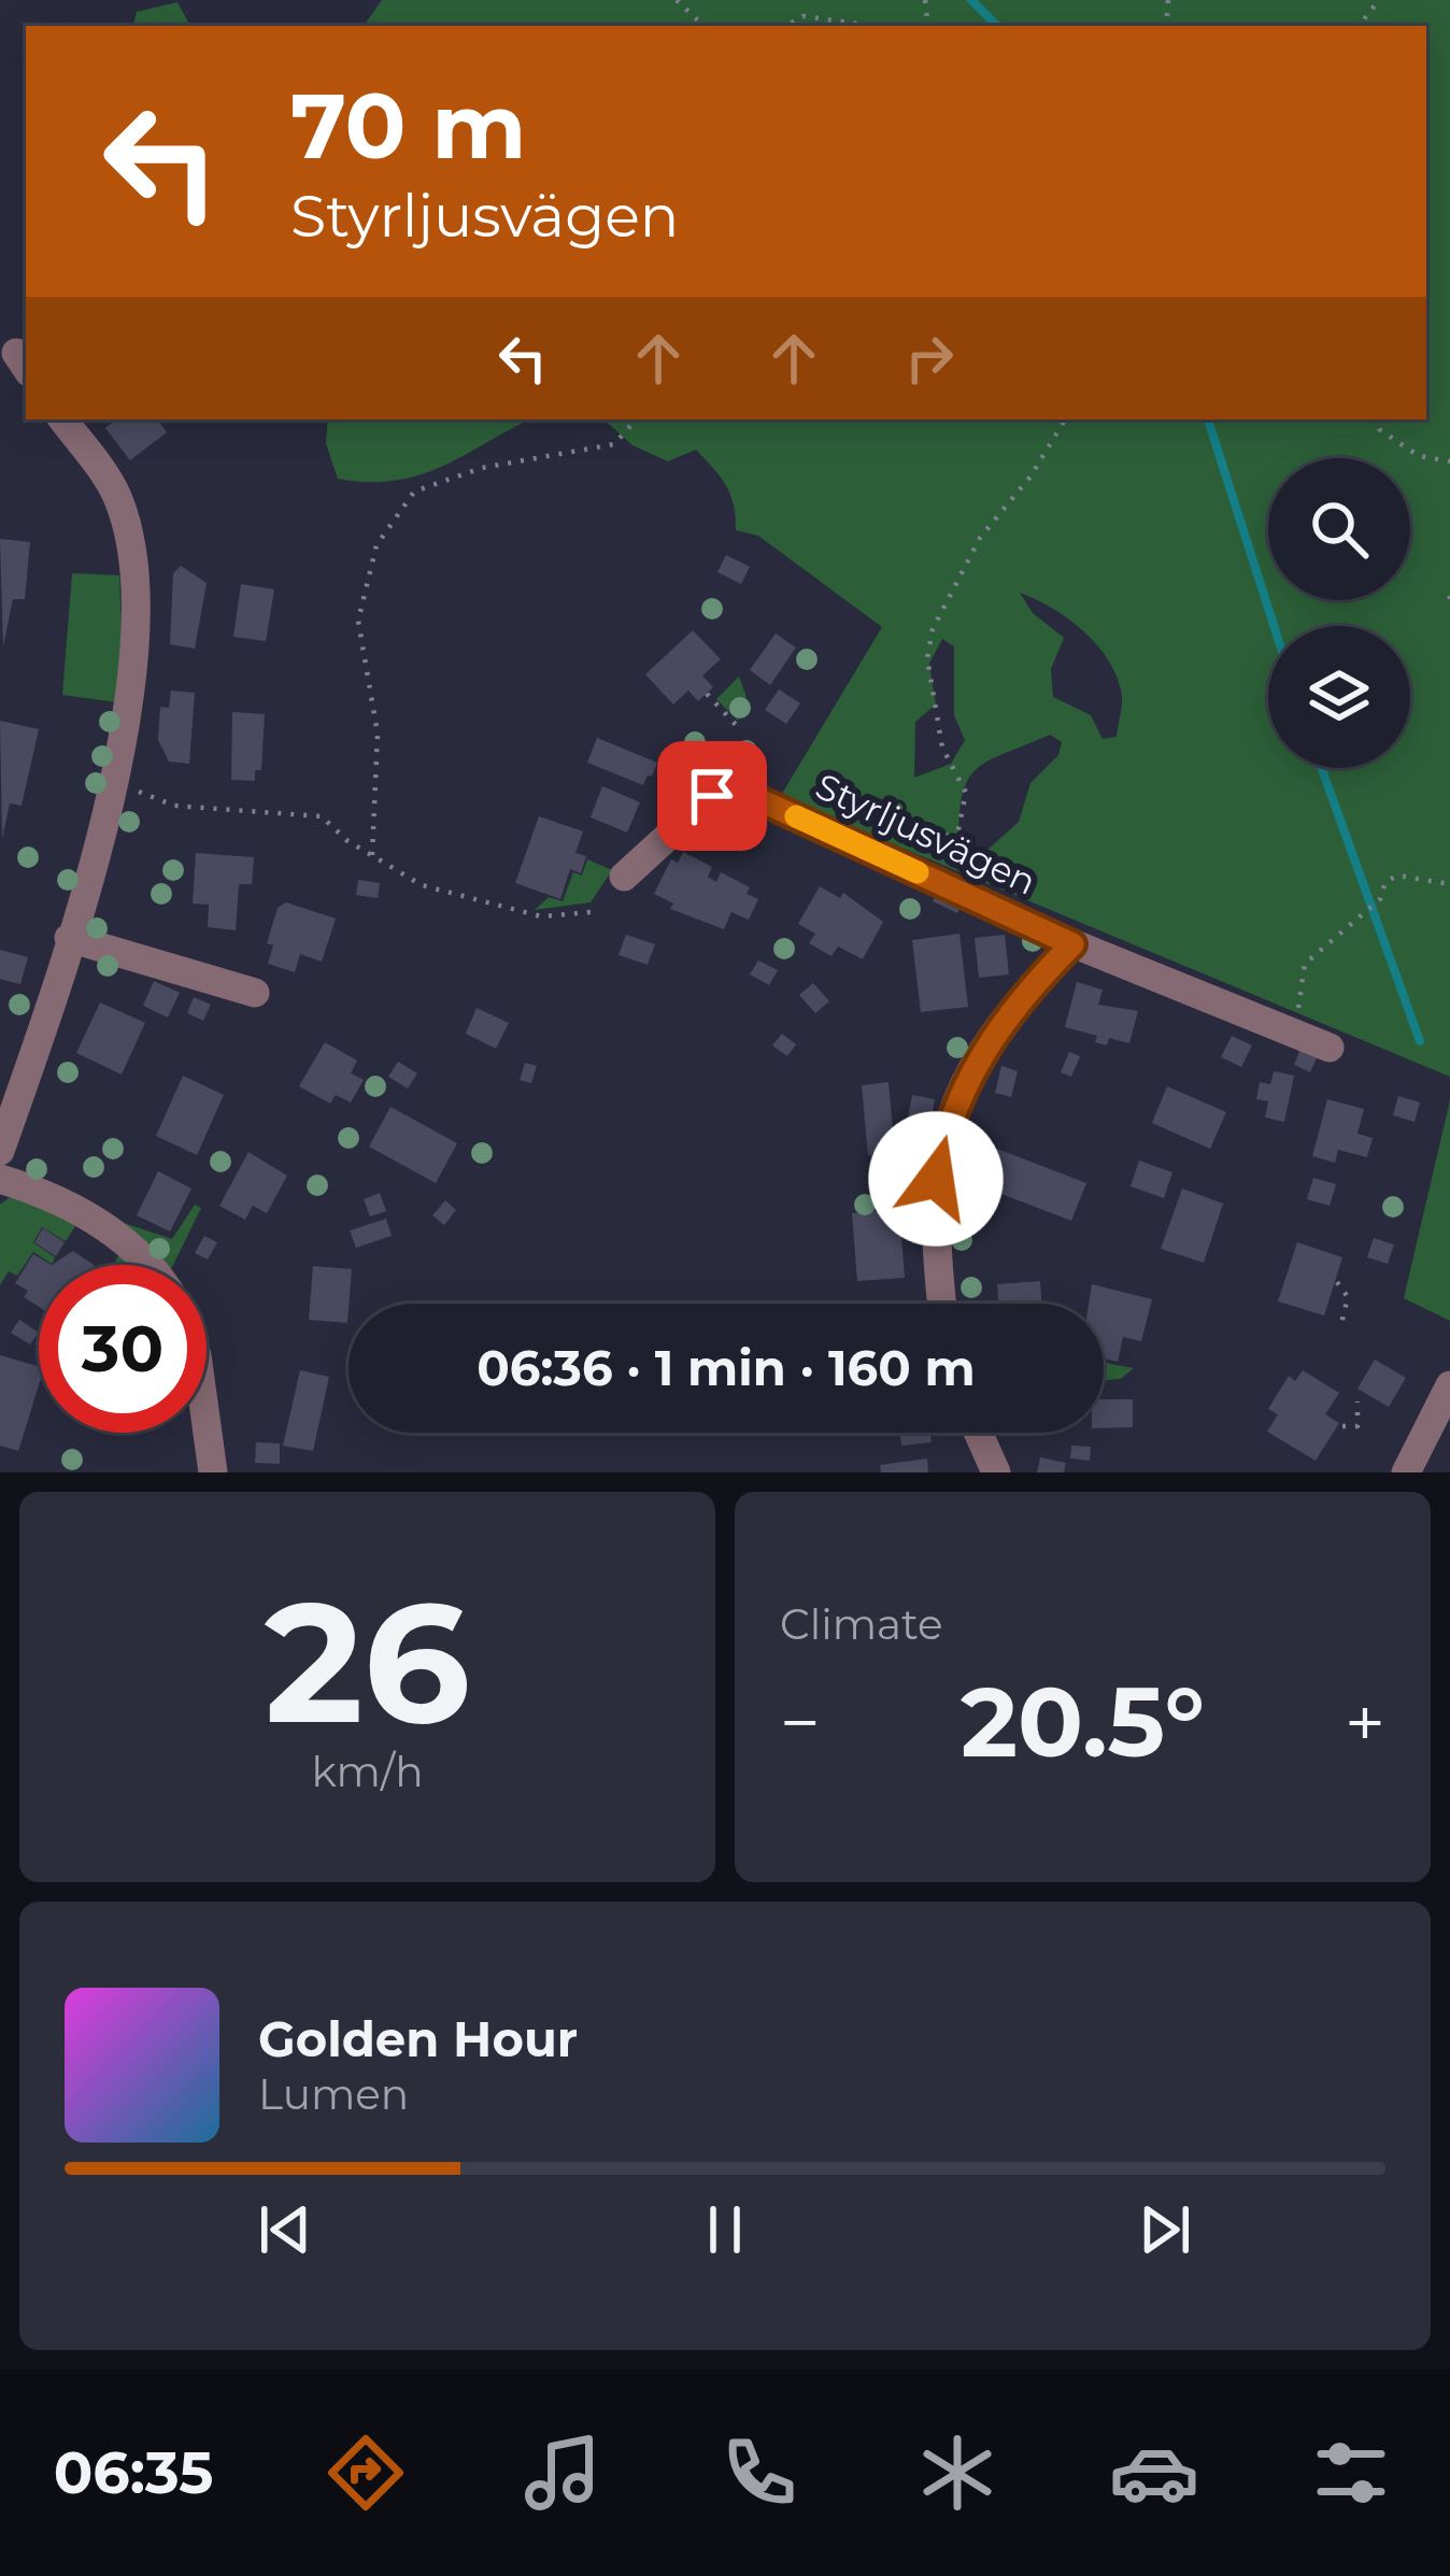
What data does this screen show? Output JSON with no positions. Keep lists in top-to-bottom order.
{
  "streets": {
    "street": ["Styrljusvägen"]
  },
  "page": {
    "turn": ["70 m", "Styrljusvägen"],
    "limit": "30",
    "trip": "06:36 · 1 min · 160 m",
    "tile": [
      ["26", "km/h"],
      "Climate"
    ],
    "heat": ["−", "20.5°", "+"],
    "song": ["Golden Hour", "Lumen"],
    "tabs": "06:35"
  }
}
